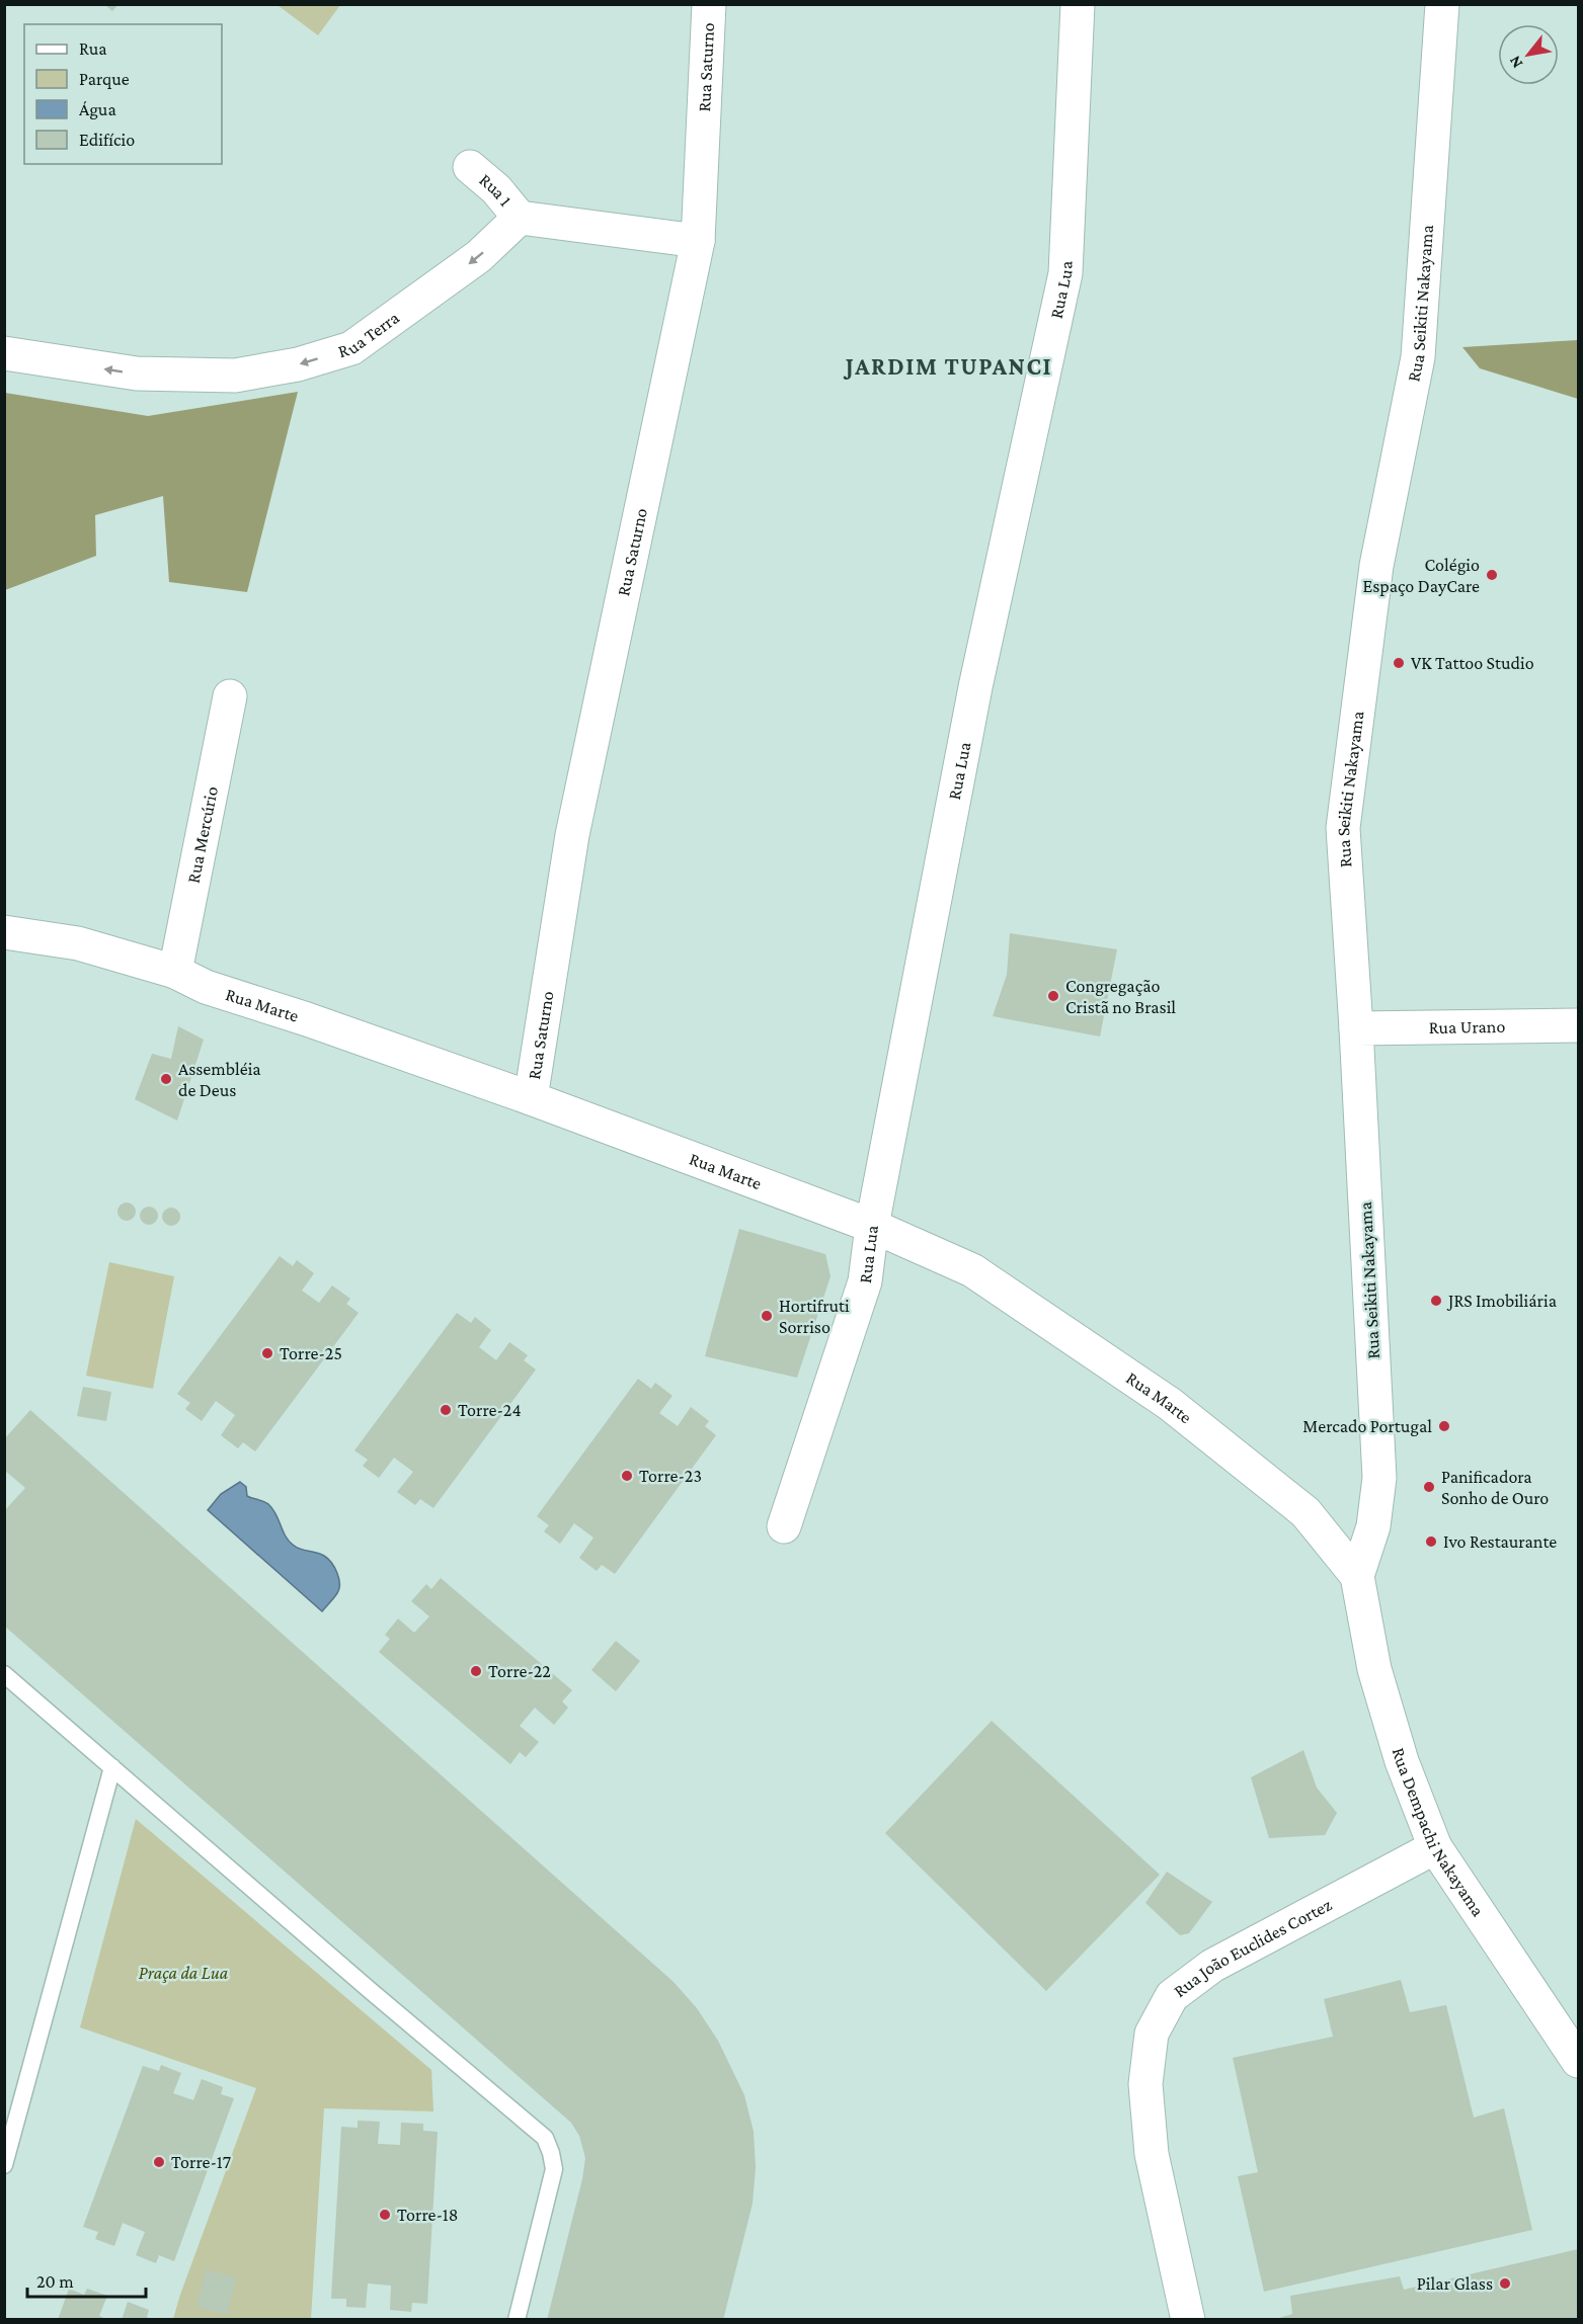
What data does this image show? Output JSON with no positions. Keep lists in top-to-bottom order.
{
  "streets": {
    "street": [
      "Rua Saturno",
      "Rua 1",
      "Rua Lua",
      "Rua Seikiti Nakayama",
      "Rua Terra",
      "Rua Mercúrio",
      "Rua Marte",
      "Rua Urano",
      "Rua Dempachi Nakayama",
      "Rua João Euclides Cortez"
    ]
  },
  "crossings": [
    ["Rua Saturno", "Rua Marte"],
    ["Rua 1", "Rua Terra"],
    ["Rua Lua", "Rua Marte"],
    ["Rua Seikiti Nakayama", "Rua Marte"],
    ["Rua Seikiti Nakayama", "Rua Urano"],
    ["Rua Seikiti Nakayama", "Rua Dempachi Nakayama"],
    ["Rua Mercúrio", "Rua Marte"],
    ["Rua Marte", "Rua Dempachi Nakayama"],
    ["Rua Dempachi Nakayama", "Rua João Euclides Cortez"]
  ],
  "one_way": ["Rua Terra"],
  "districts": ["JARDIM TUPANCI"],
  "parks": ["Praça da Lua"],
  "places": [
    "Colégio Espaço DayCare",
    "VK Tattoo Studio",
    "Congregação Cristã no Brasil",
    "Assembléia de Deus",
    "JRS Imobiliária",
    "Hortifruti Sorriso",
    "Torre-25",
    "Torre-24",
    "Mercado Portugal",
    "Torre-23",
    "Panificadora Sonho de Ouro",
    "Ivo Restaurante",
    "Torre-22",
    "Torre-17",
    "Torre-18",
    "Pilar Glass"
  ],
  "legend": [
    "Rua",
    "Parque",
    "Água",
    "Edifício"
  ],
  "scale_bar": "20 m",
  "north": "bottom left"
}
